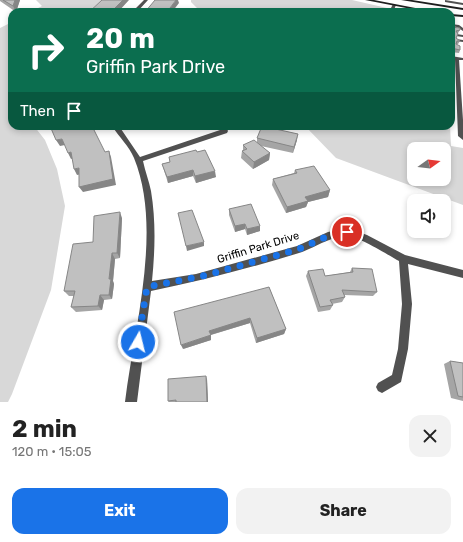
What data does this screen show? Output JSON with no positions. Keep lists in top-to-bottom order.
{
  "streets": {
    "street": ["Griffin Park Drive"]
  },
  "north": "right",
  "page": {
    "turn": ["20 m", "Griffin Park Drive"],
    "then": "Then",
    "heading": ["2 min", "120 m · 15:05"],
    "buttons": ["Exit", "Share"]
  }
}
